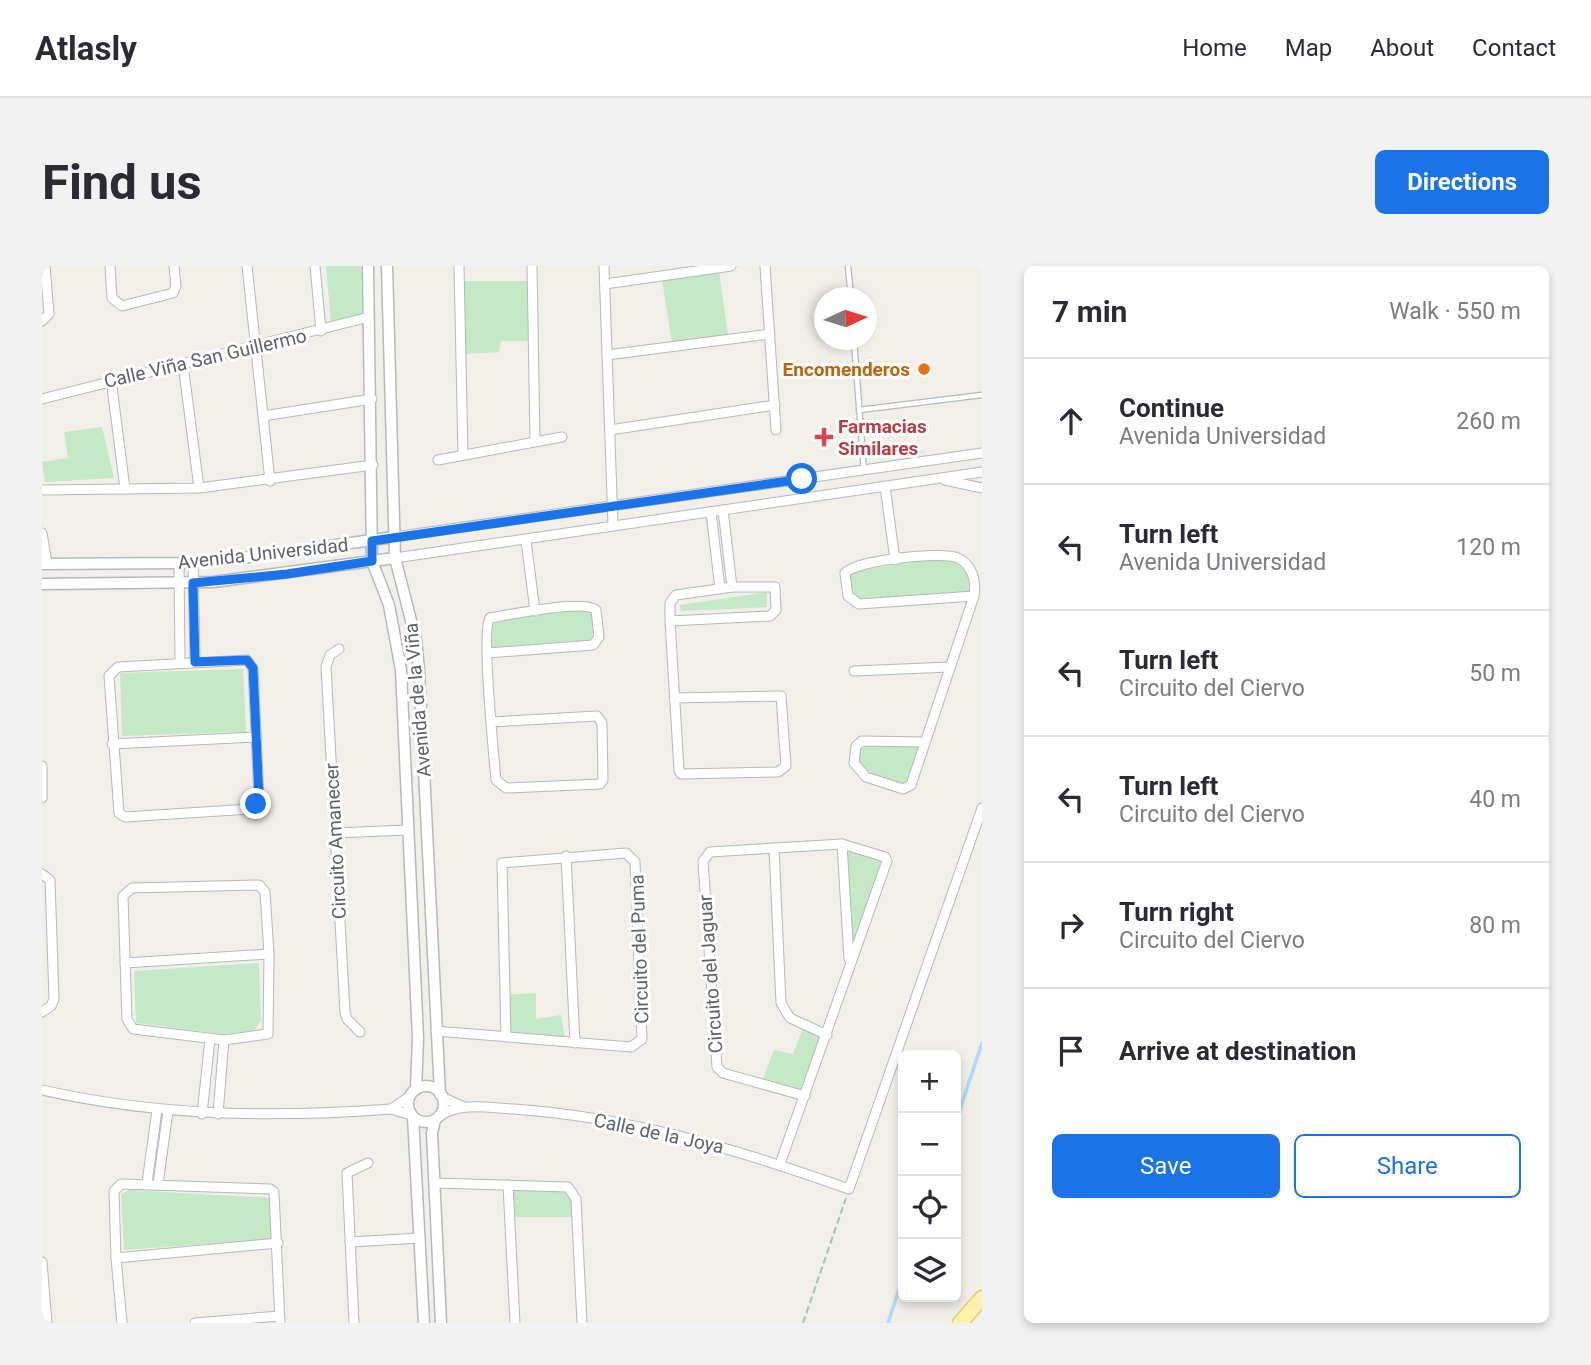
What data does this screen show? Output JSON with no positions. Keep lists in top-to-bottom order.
{
  "streets": {
    "street": [
      "Calle Viña San Guillermo",
      "Avenida Universidad",
      "Avenida de la Viña",
      "Circuito Amanecer",
      "Circuito del Puma",
      "Circuito del Jaguar",
      "Calle de la Joya"
    ]
  },
  "crossings": [
    ["Calle Viña San Guillermo", "Avenida de la Viña"],
    ["Avenida Universidad", "Avenida de la Viña"],
    ["Avenida de la Viña", "Circuito del Puma"],
    ["Avenida de la Viña", "Calle de la Joya"],
    ["Circuito del Jaguar", "Calle de la Joya"]
  ],
  "places": {
    "other": ["Encomenderos"],
    "health": ["Farmacias Similares"]
  },
  "north": "right",
  "page": {
    "header": "Atlasly",
    "nav": [
      "Home",
      "Map",
      "About",
      "Contact"
    ],
    "buttons": [
      "Directions",
      ["Save", "Share"]
    ],
    "title": "Find us",
    "heading": ["7 min", "Walk · 550 m"],
    "list": [
      ["Continue", "Avenida Universidad", "260 m"],
      ["Turn left", "Avenida Universidad", "120 m"],
      ["Turn left", "Circuito del Ciervo", "50 m"],
      ["Turn left", "Circuito del Ciervo", "40 m"],
      ["Turn right", "Circuito del Ciervo", "80 m"],
      "Arrive at destination"
    ],
    "map_buttons": ["+", "−"]
  }
}
